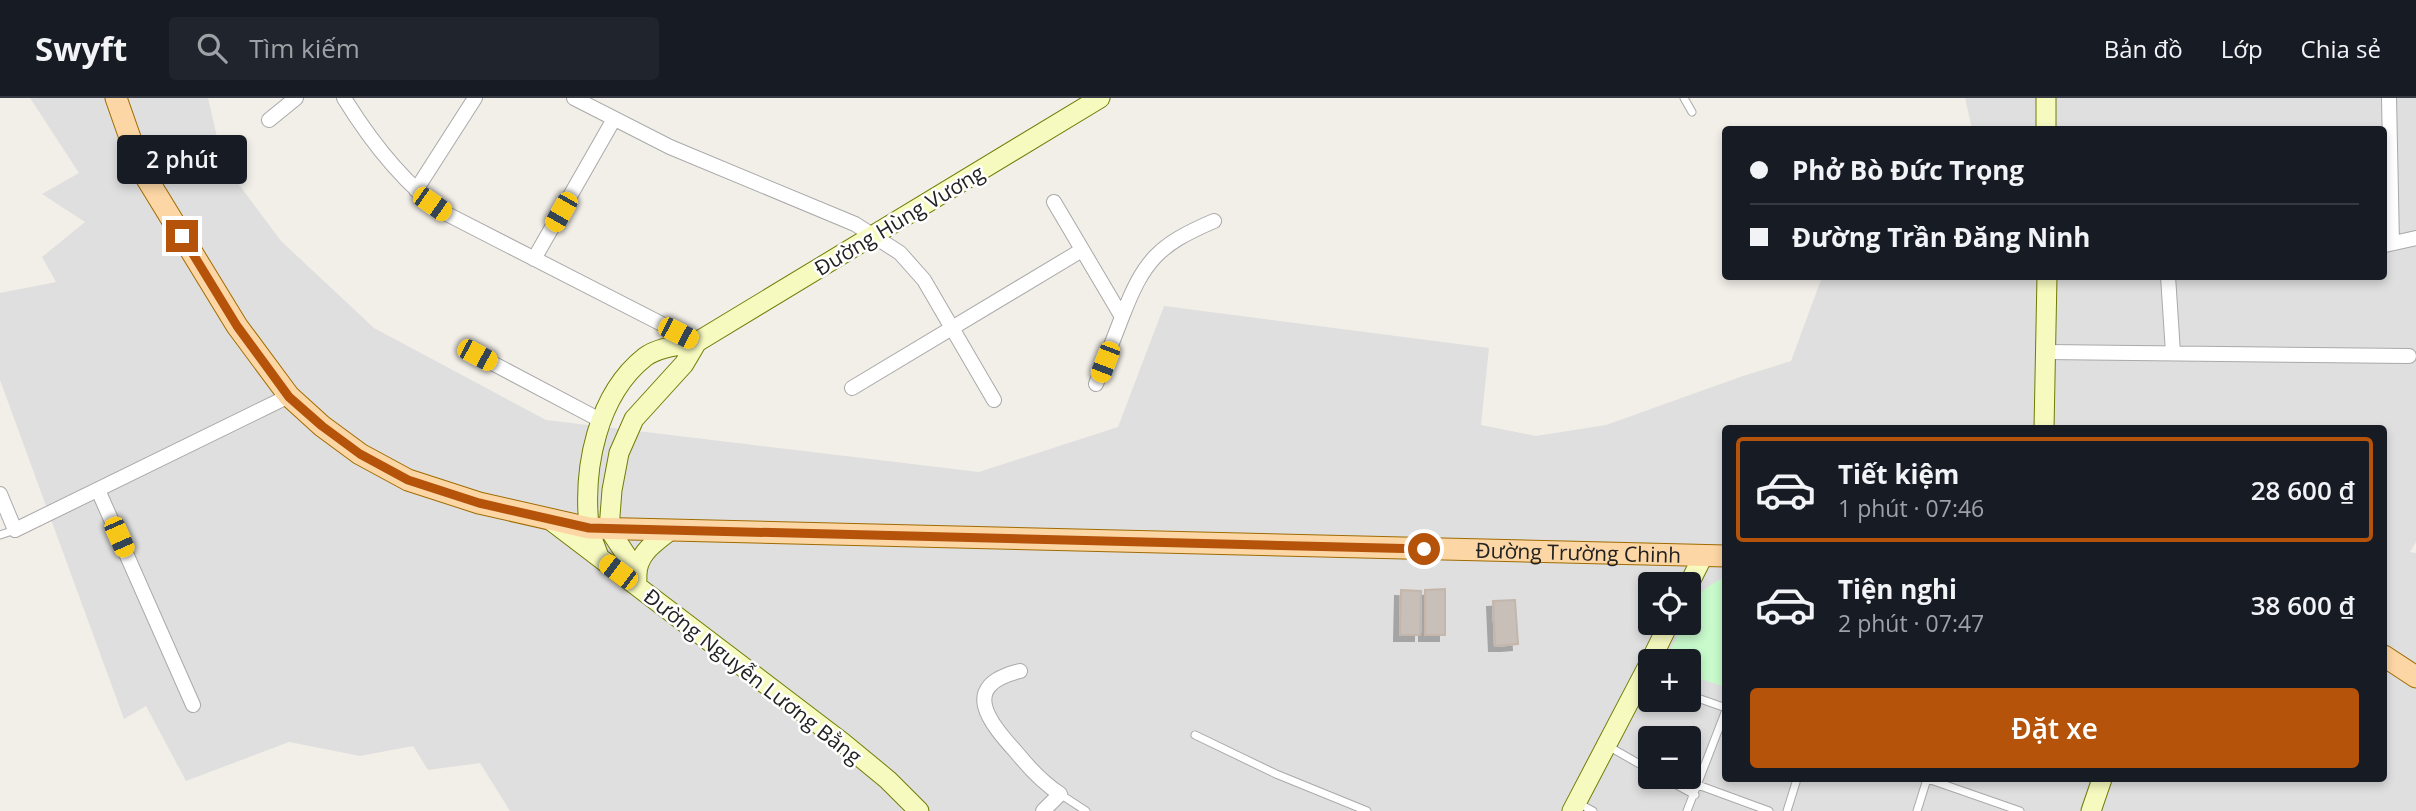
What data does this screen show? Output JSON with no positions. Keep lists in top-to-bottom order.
{
  "streets": {
    "main road": ["Đường Trường Chinh"],
    "street": ["Đường Hùng Vương", "Đường Nguyễn Lương Bằng"]
  },
  "crossings": [
    ["Đường Hùng Vương", "Đường Trường Chinh"],
    ["Đường Trường Chinh", "Đường Nguyễn Lương Bằng"]
  ],
  "page": {
    "header": "Swyft",
    "search": "Tìm kiếm",
    "nav": ["Bản đồ", "Lớp", "Chia sẻ"],
    "banner": ["Phở Bò Đức Trọng", "Đường Trần Đăng Ninh"],
    "bubble": "2 phút",
    "list": [
      {
        "name": "Tiết kiệm",
        "note": "1 phút · 07:46",
        "value": "28 600 ₫"
      },
      {
        "name": "Tiện nghi",
        "note": "2 phút · 07:47",
        "value": "38 600 ₫"
      }
    ],
    "map_buttons": ["+", "−"],
    "buttons": "Đặt xe"
  }
}
